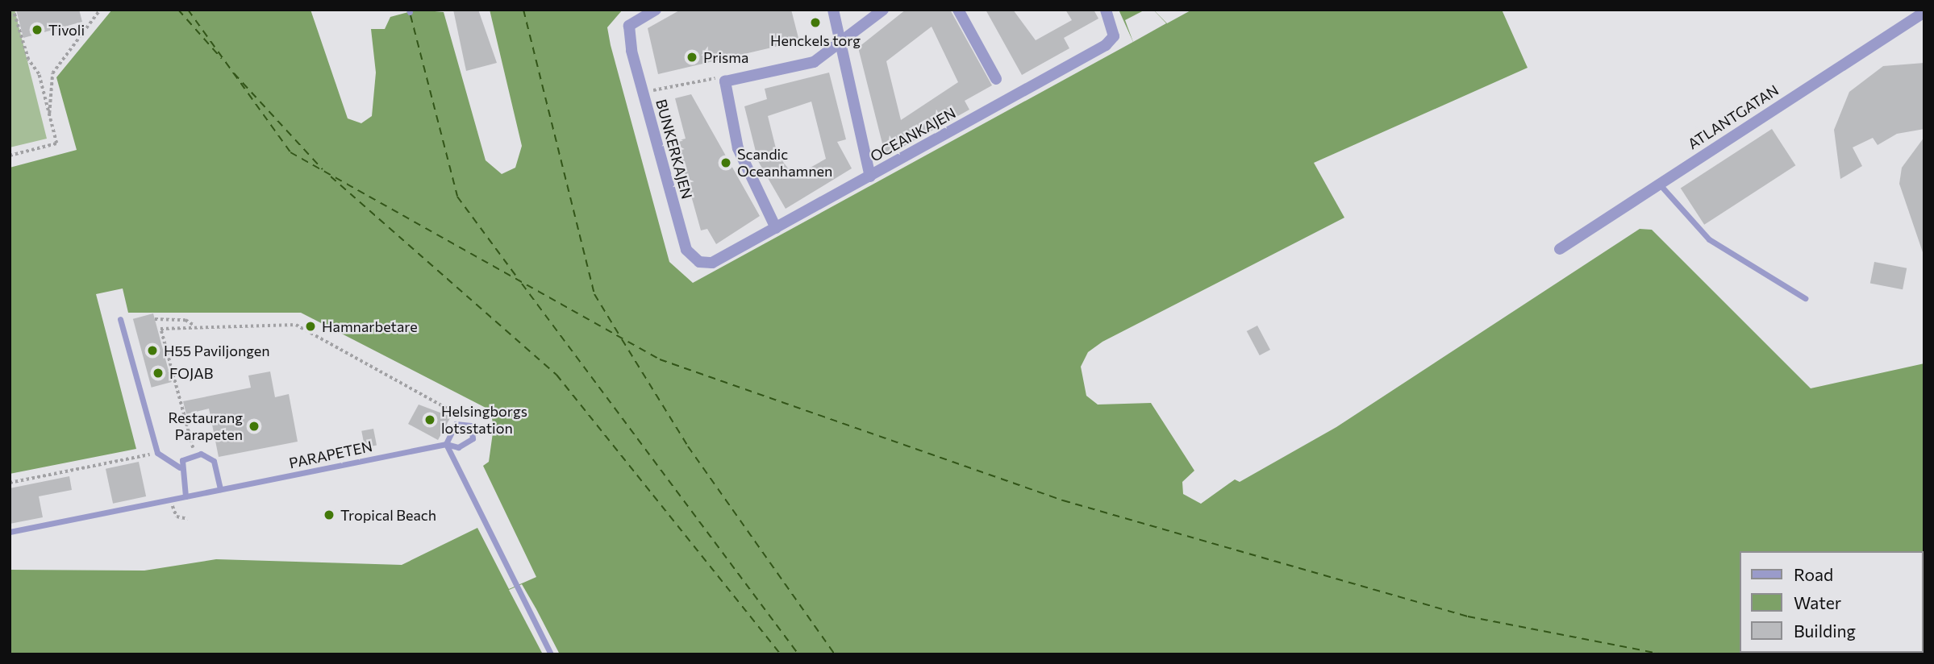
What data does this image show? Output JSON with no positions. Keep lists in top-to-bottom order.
{
  "streets": {
    "street": ["ATLANTGATAN", "OCEANKAJEN", "BUNKERKAJEN"],
    "lane": ["PARAPETEN"]
  },
  "crossings": [
    ["OCEANKAJEN", "BUNKERKAJEN"]
  ],
  "places": [
    "Henckels torg",
    "Tivoli",
    "Prisma",
    "Scandic Oceanhamnen",
    "Hamnarbetare",
    "H55 Paviljongen",
    "FOJAB",
    "Helsingborgs lotsstation",
    "Restaurang Parapeten",
    "Tropical Beach"
  ],
  "legend": ["Road", "Water", "Building"]
}
